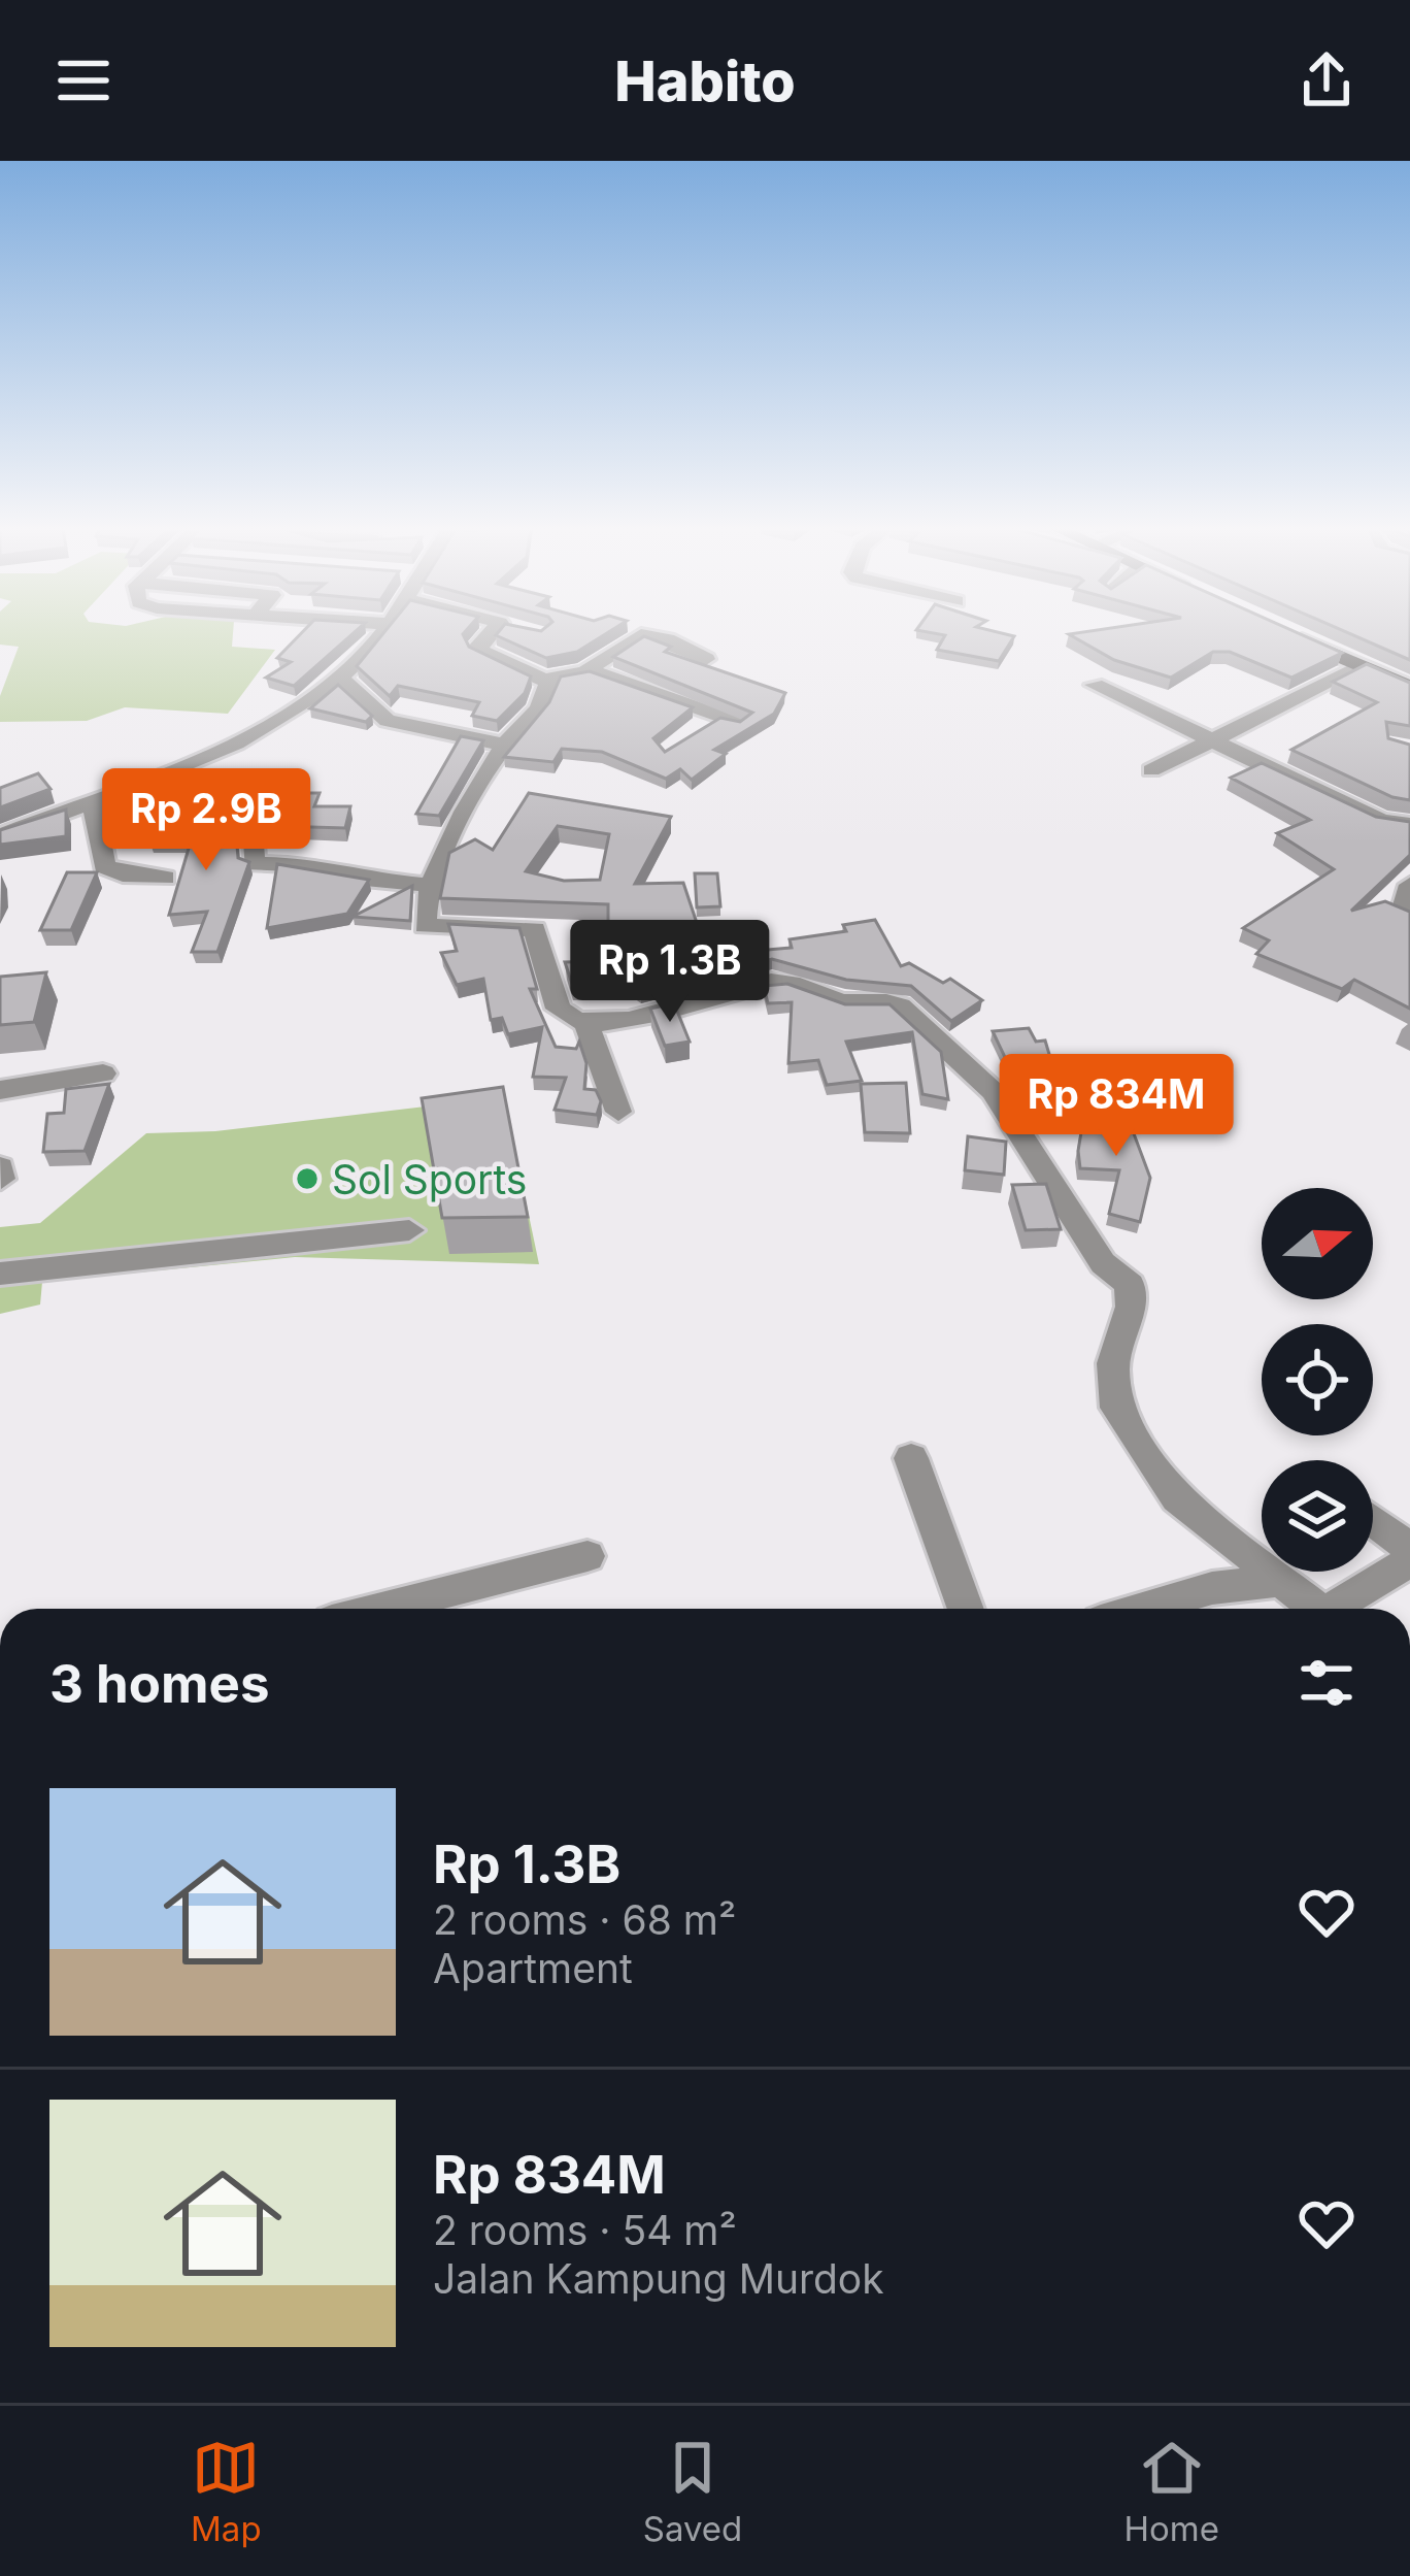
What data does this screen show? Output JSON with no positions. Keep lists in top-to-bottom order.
{
  "places": ["Sol Sports"],
  "north": "right",
  "page": {
    "header": "Habito",
    "price": ["Rp 2.9B", "Rp 1.3B", "Rp 834M"],
    "heading": "3 homes",
    "list": [
      {
        "name": "Rp 1.3B",
        "note": "2 rooms · 68 m² · Apartment"
      },
      {
        "name": "Rp 834M",
        "note": "2 rooms · 54 m² · Jalan Kampung Murdok"
      }
    ],
    "tabs": ["Map", "Saved", "Home"]
  }
}
